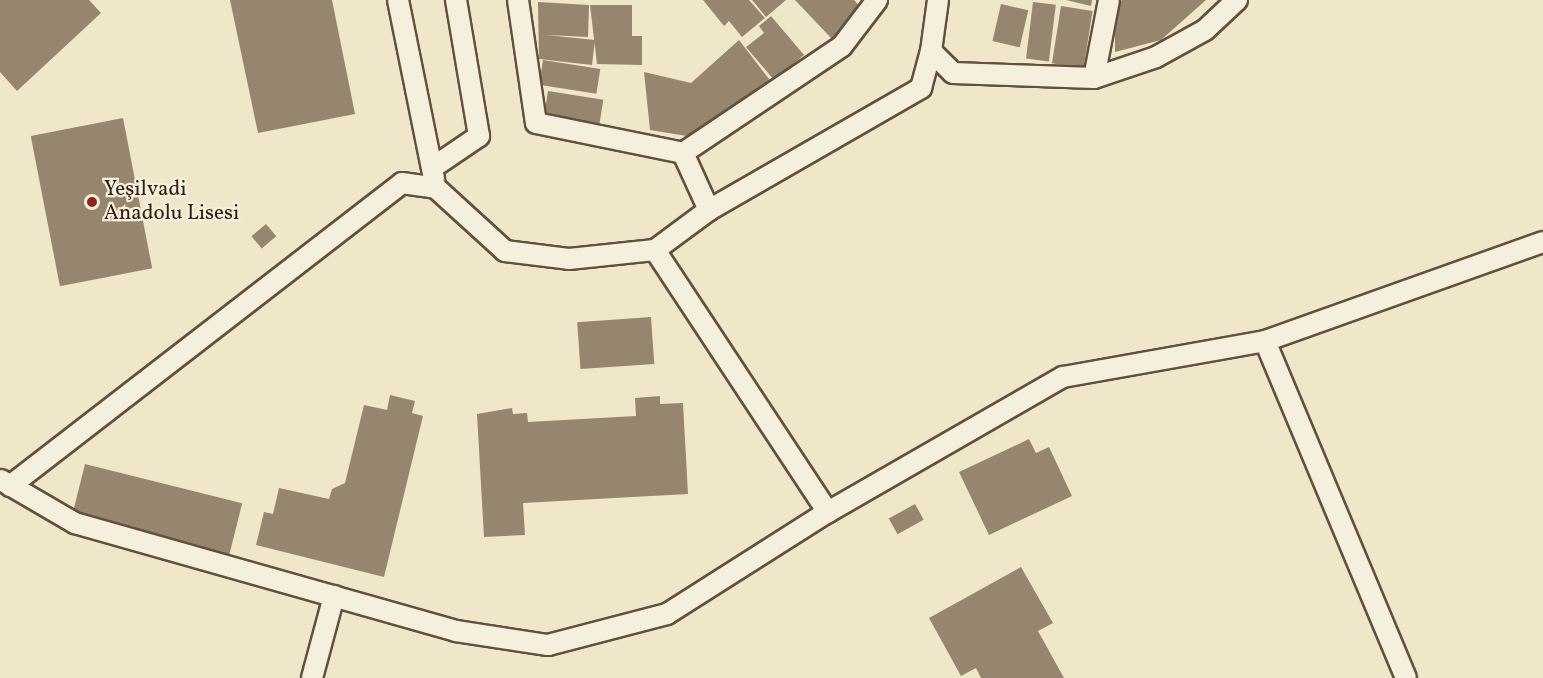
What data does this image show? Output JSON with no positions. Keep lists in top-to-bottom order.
{
  "places": ["Yeşilvadi Anadolu Lisesi"]
}
